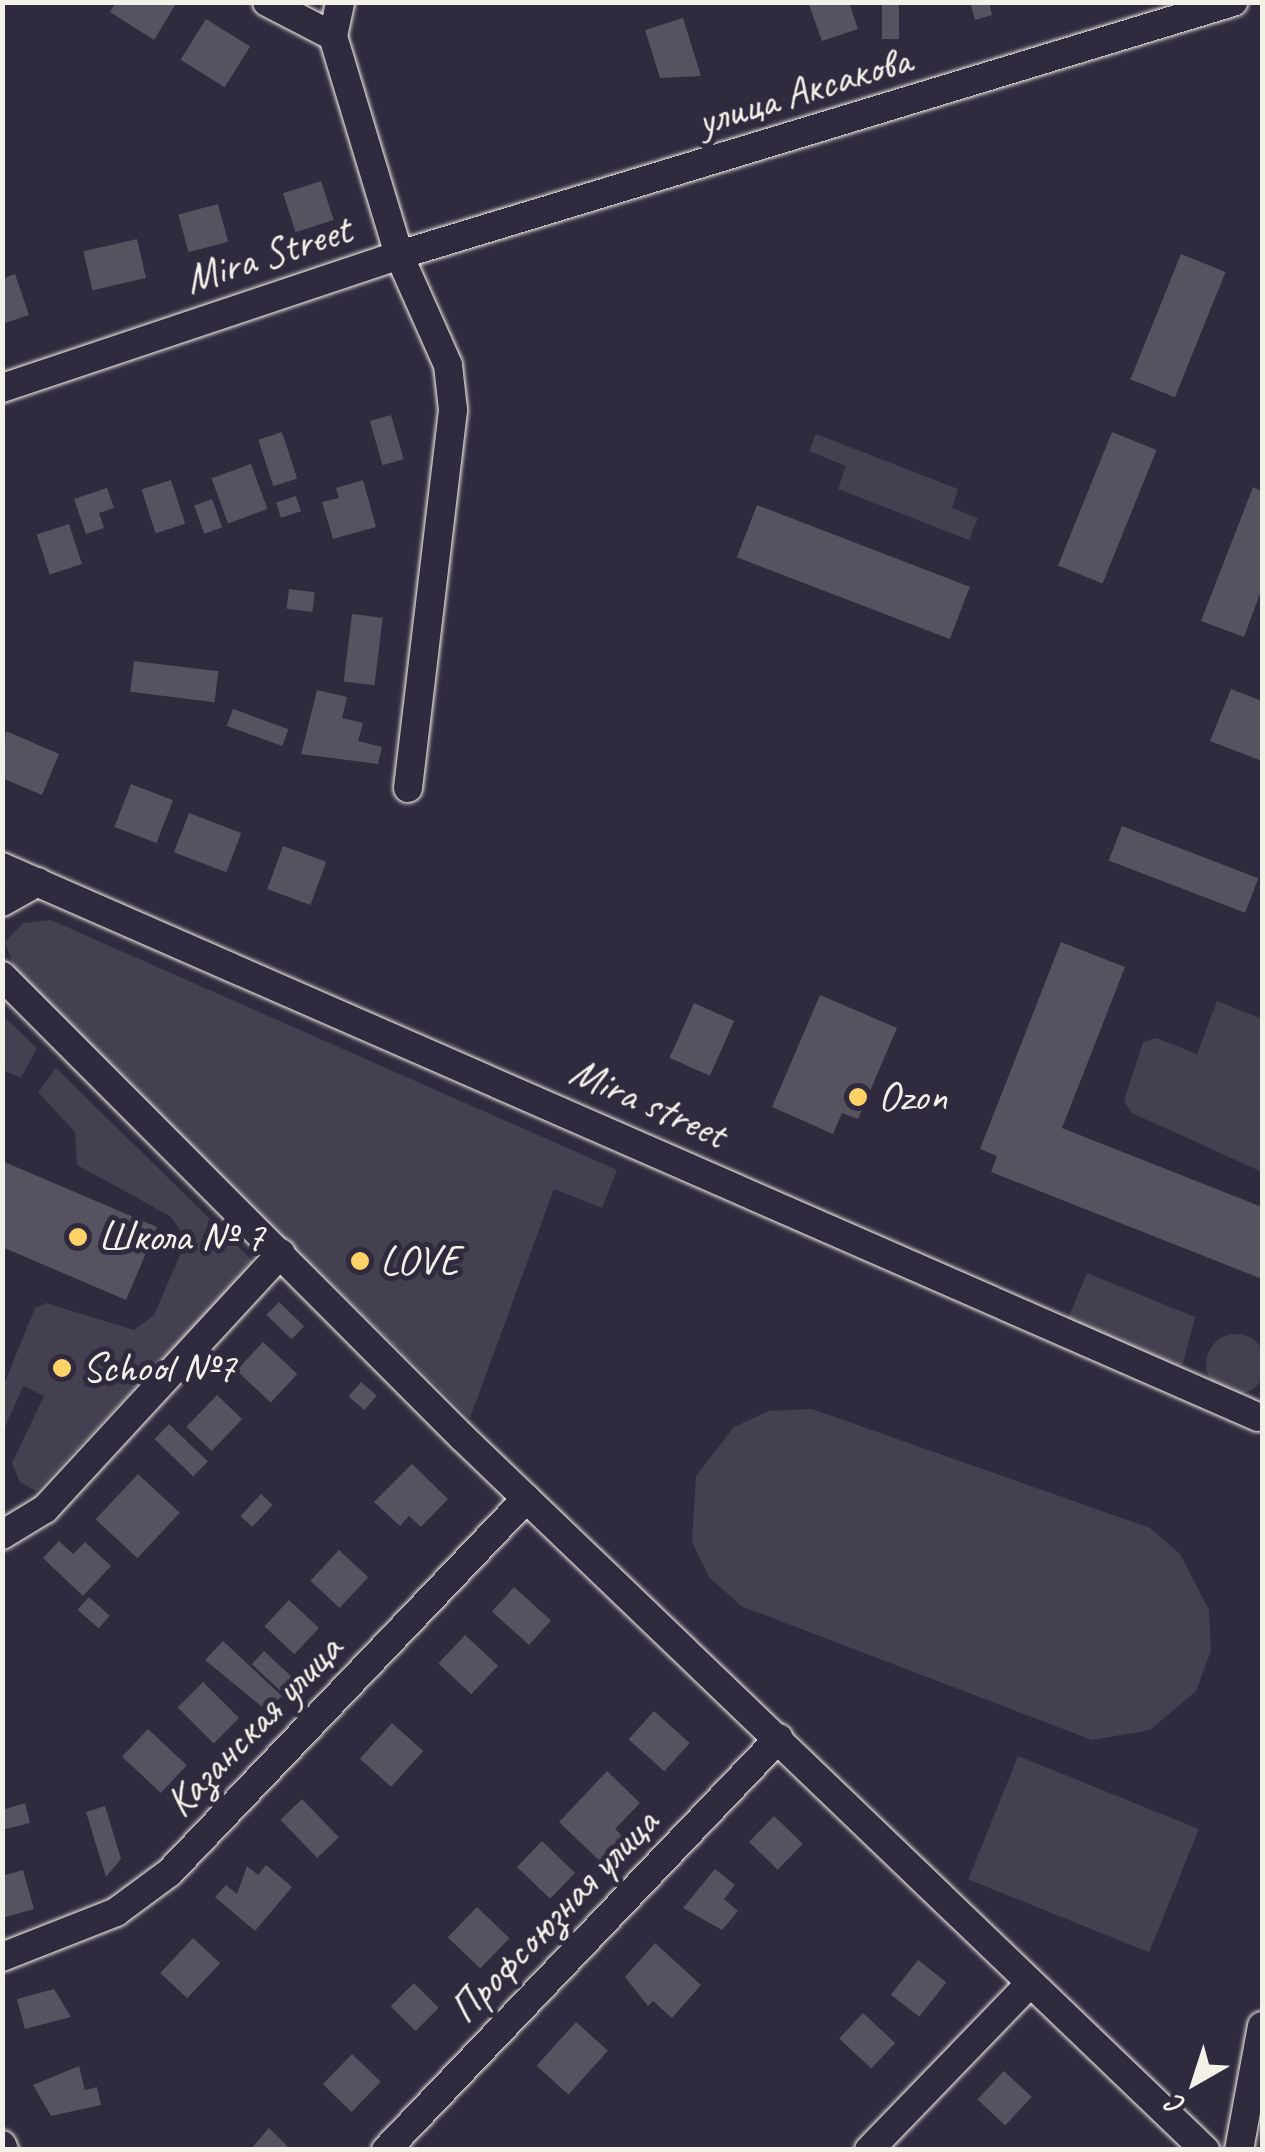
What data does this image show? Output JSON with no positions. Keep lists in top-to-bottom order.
{
  "streets": {
    "street": [
      "улица Аксакова",
      "Mira Street",
      "Mira street",
      "Казанская улица",
      "Профсоюзная улица"
    ]
  },
  "crossings": [
    ["улица Аксакова", "Mira Street"]
  ],
  "places": [
    "Ozon",
    "Школа № 7",
    "LOVE",
    "School №7"
  ],
  "north": "bottom left"
}
